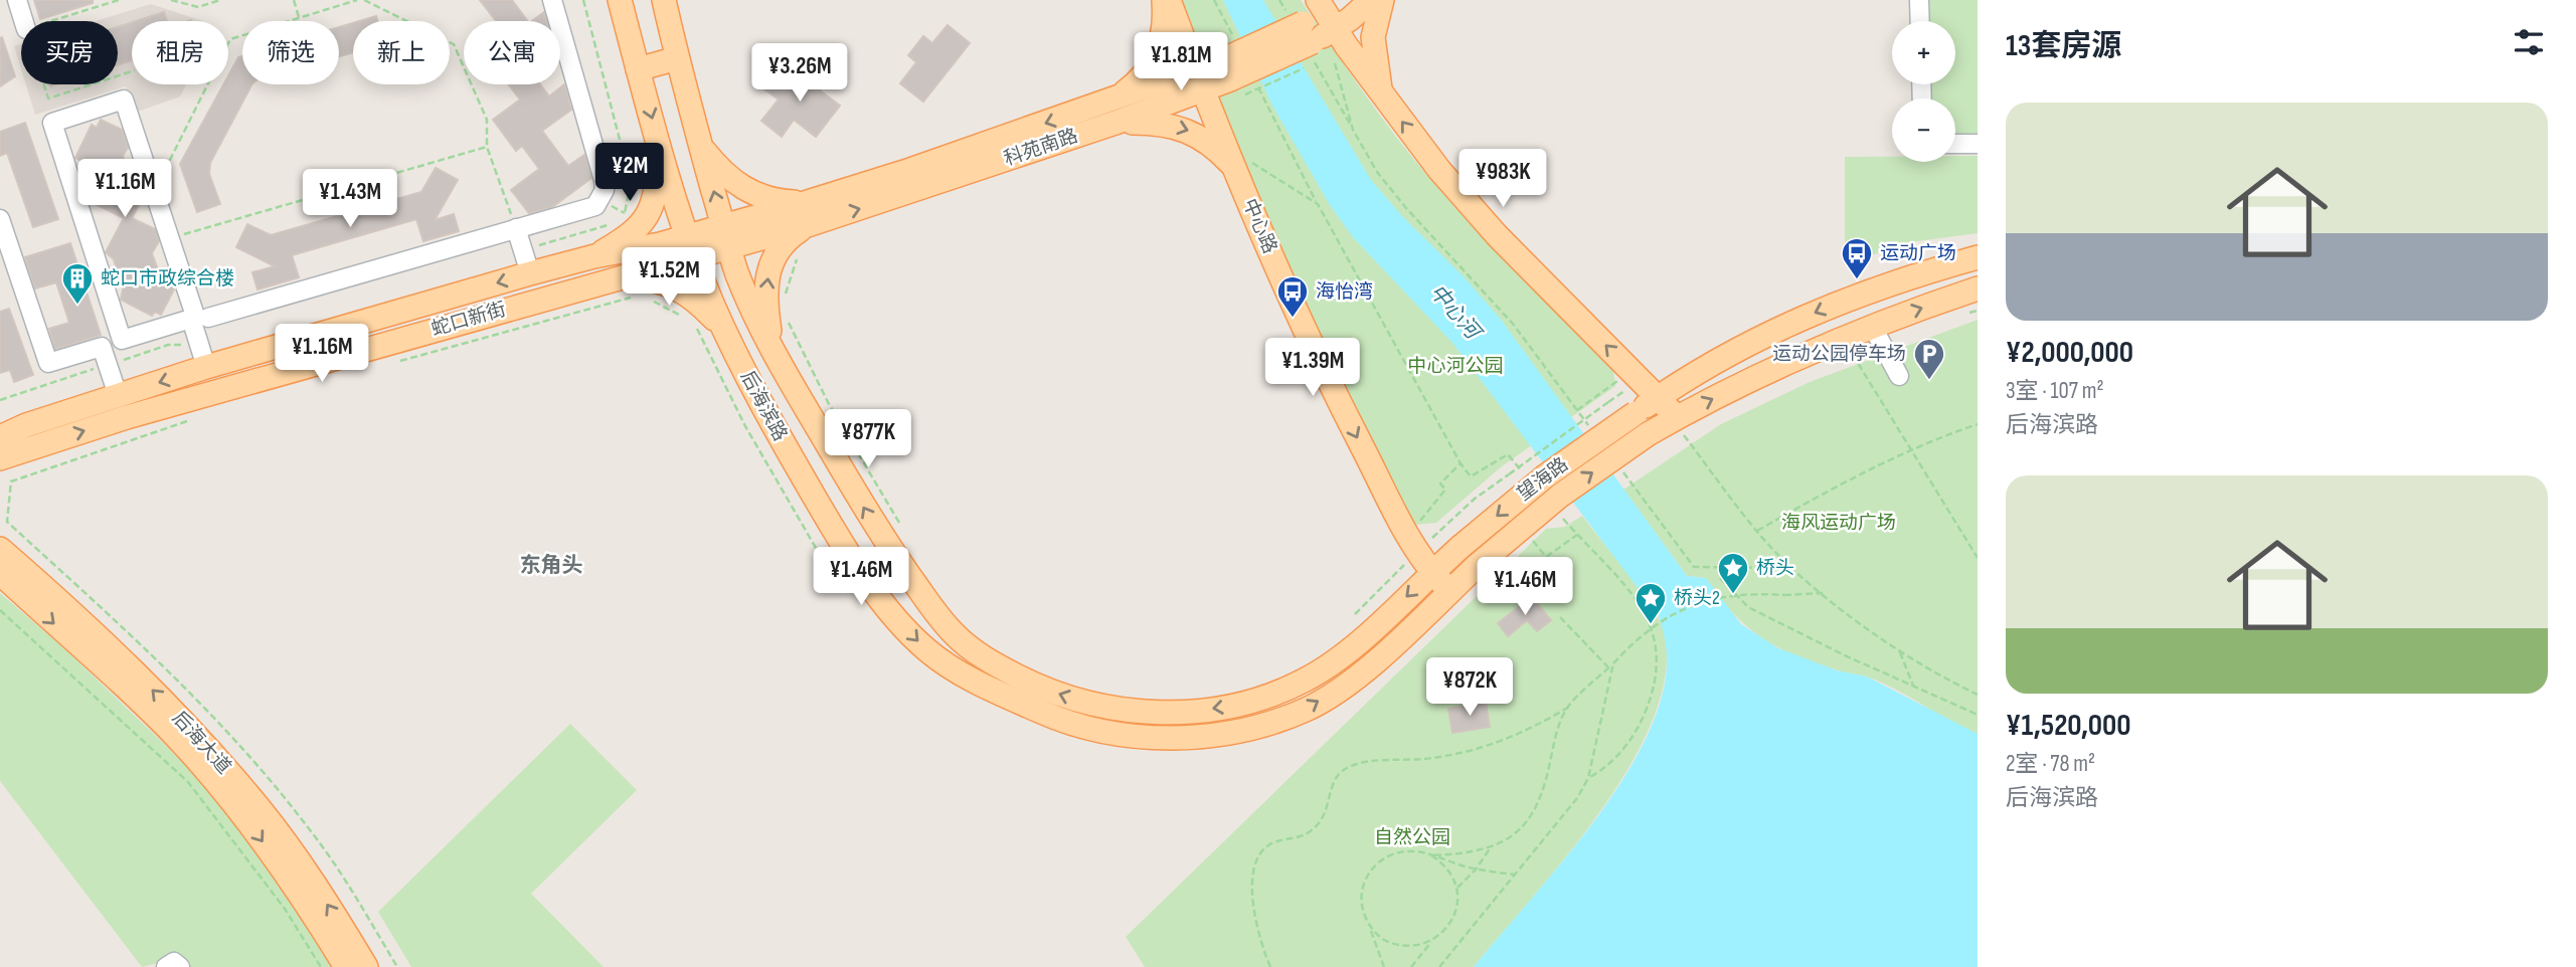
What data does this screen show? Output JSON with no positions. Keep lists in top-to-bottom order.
{
  "streets": {
    "main road": [
      "科苑南路",
      "中心路",
      "蛇口新街",
      "后海滨路",
      "望海路",
      "后海大道"
    ]
  },
  "crossings": [
    ["科苑南路", "中心路"],
    ["科苑南路", "蛇口新街"],
    ["科苑南路", "后海滨路"],
    ["中心路", "望海路"],
    ["蛇口新街", "后海滨路"],
    ["后海滨路", "望海路"]
  ],
  "districts": ["东角头"],
  "water": ["中心河"],
  "parks": ["中心河公园", "海风运动广场", "自然公园"],
  "places": {
    "bus stop": ["运动广场", "海怡湾"],
    "building": ["蛇口市政综合楼"],
    "parking": ["运动公园停车场"],
    "place": ["桥头", "桥头2"]
  },
  "page": {
    "heading": "13套房源",
    "map_buttons": ["+", "−"],
    "chip": [
      "买房",
      "租房",
      "筛选",
      "新上",
      "公寓"
    ],
    "price": [
      "¥1.81M",
      "¥3.26M",
      "¥2M",
      "¥983K",
      "¥1.16M",
      "¥1.43M",
      "¥1.52M",
      "¥1.16M",
      "¥1.39M",
      "¥877K",
      "¥1.46M",
      "¥1.46M",
      "¥872K"
    ],
    "list": [
      {
        "name": "¥2,000,000",
        "note": "3室 · 107 m² · 后海滨路"
      },
      {
        "name": "¥1,520,000",
        "note": "2室 · 78 m² · 后海滨路"
      }
    ]
  }
}
